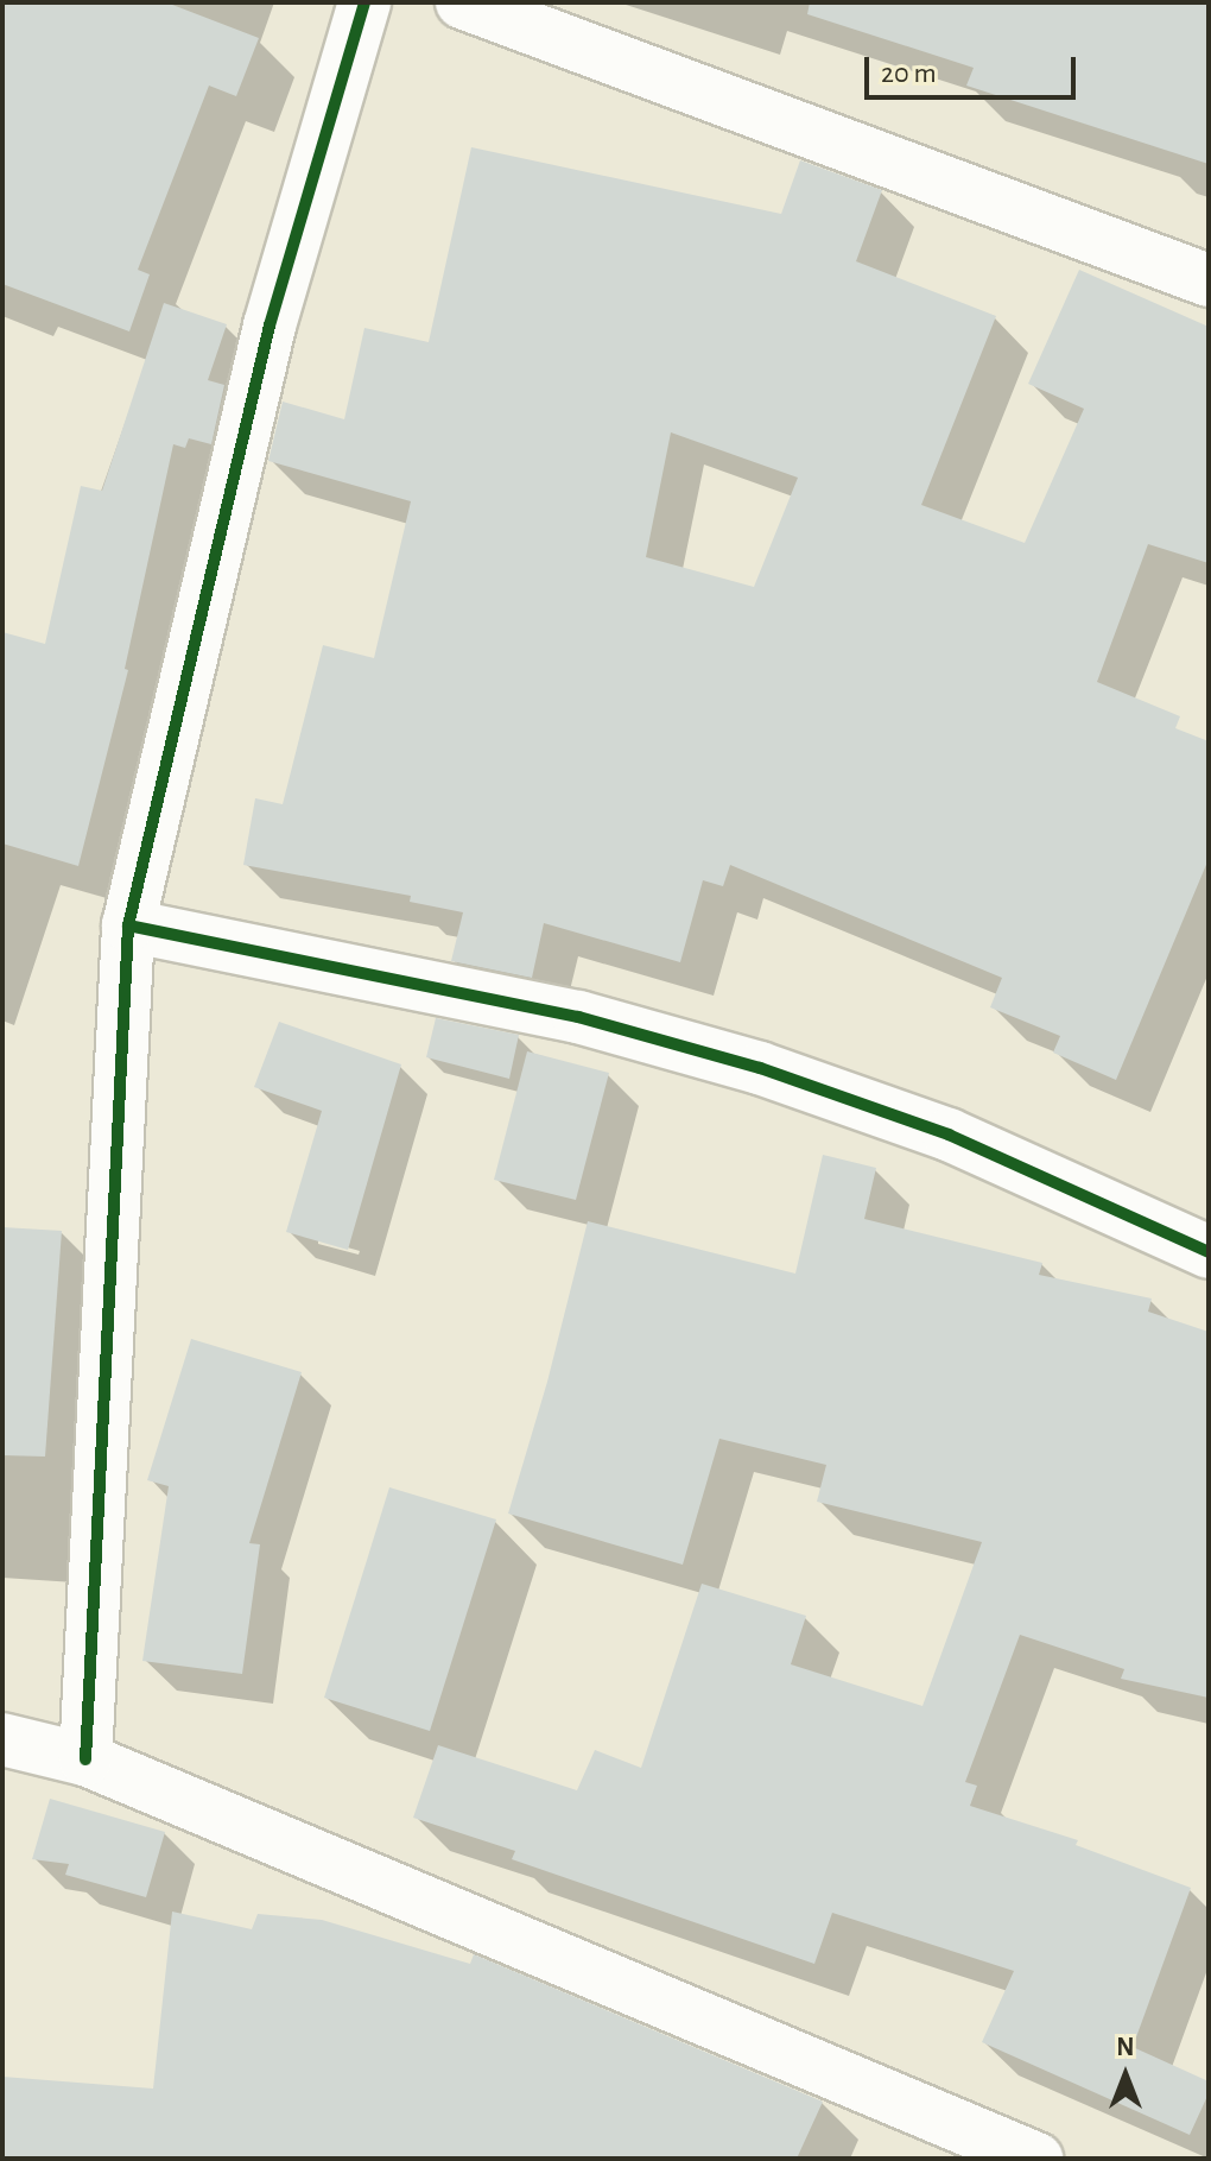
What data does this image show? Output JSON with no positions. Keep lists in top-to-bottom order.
{
  "scale_bar": "20 m",
  "north": "top"
}
